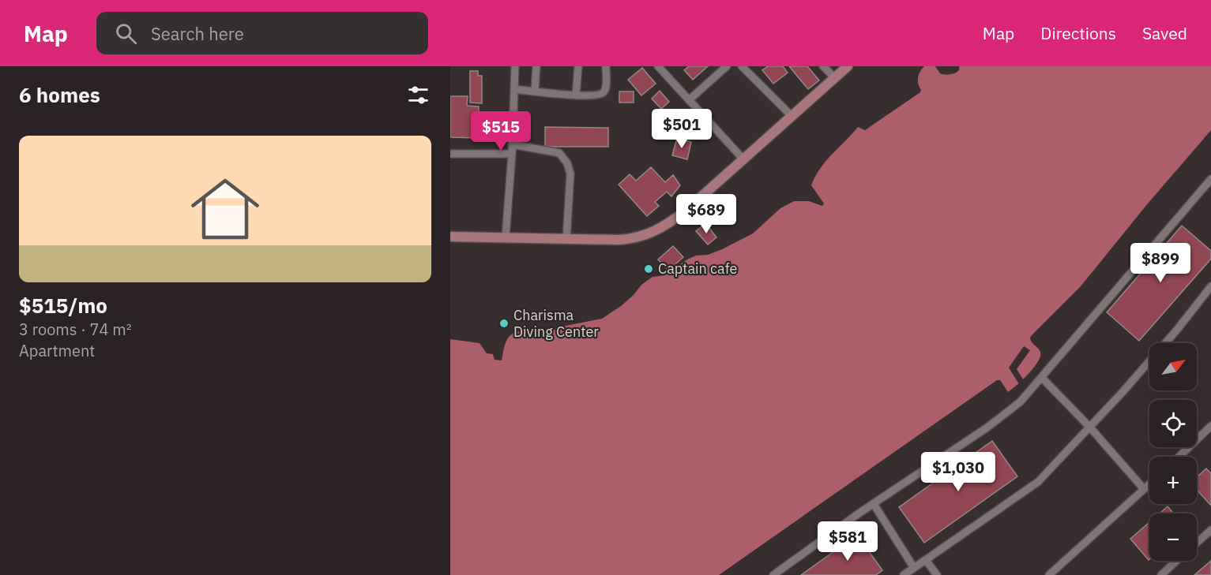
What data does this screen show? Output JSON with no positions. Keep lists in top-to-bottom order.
{
  "places": ["Captain cafe", "Charisma Diving Center"],
  "north": "top right",
  "page": {
    "header": "Map",
    "search": "Search here",
    "nav": ["Map", "Directions", "Saved"],
    "heading": "6 homes",
    "price": [
      "$501",
      "$515",
      "$689",
      "$899",
      "$1,030",
      "$581"
    ],
    "list": [
      {
        "name": "$515/mo",
        "note": "3 rooms · 74 m² · Apartment"
      }
    ],
    "map_buttons": ["+", "−"]
  }
}
